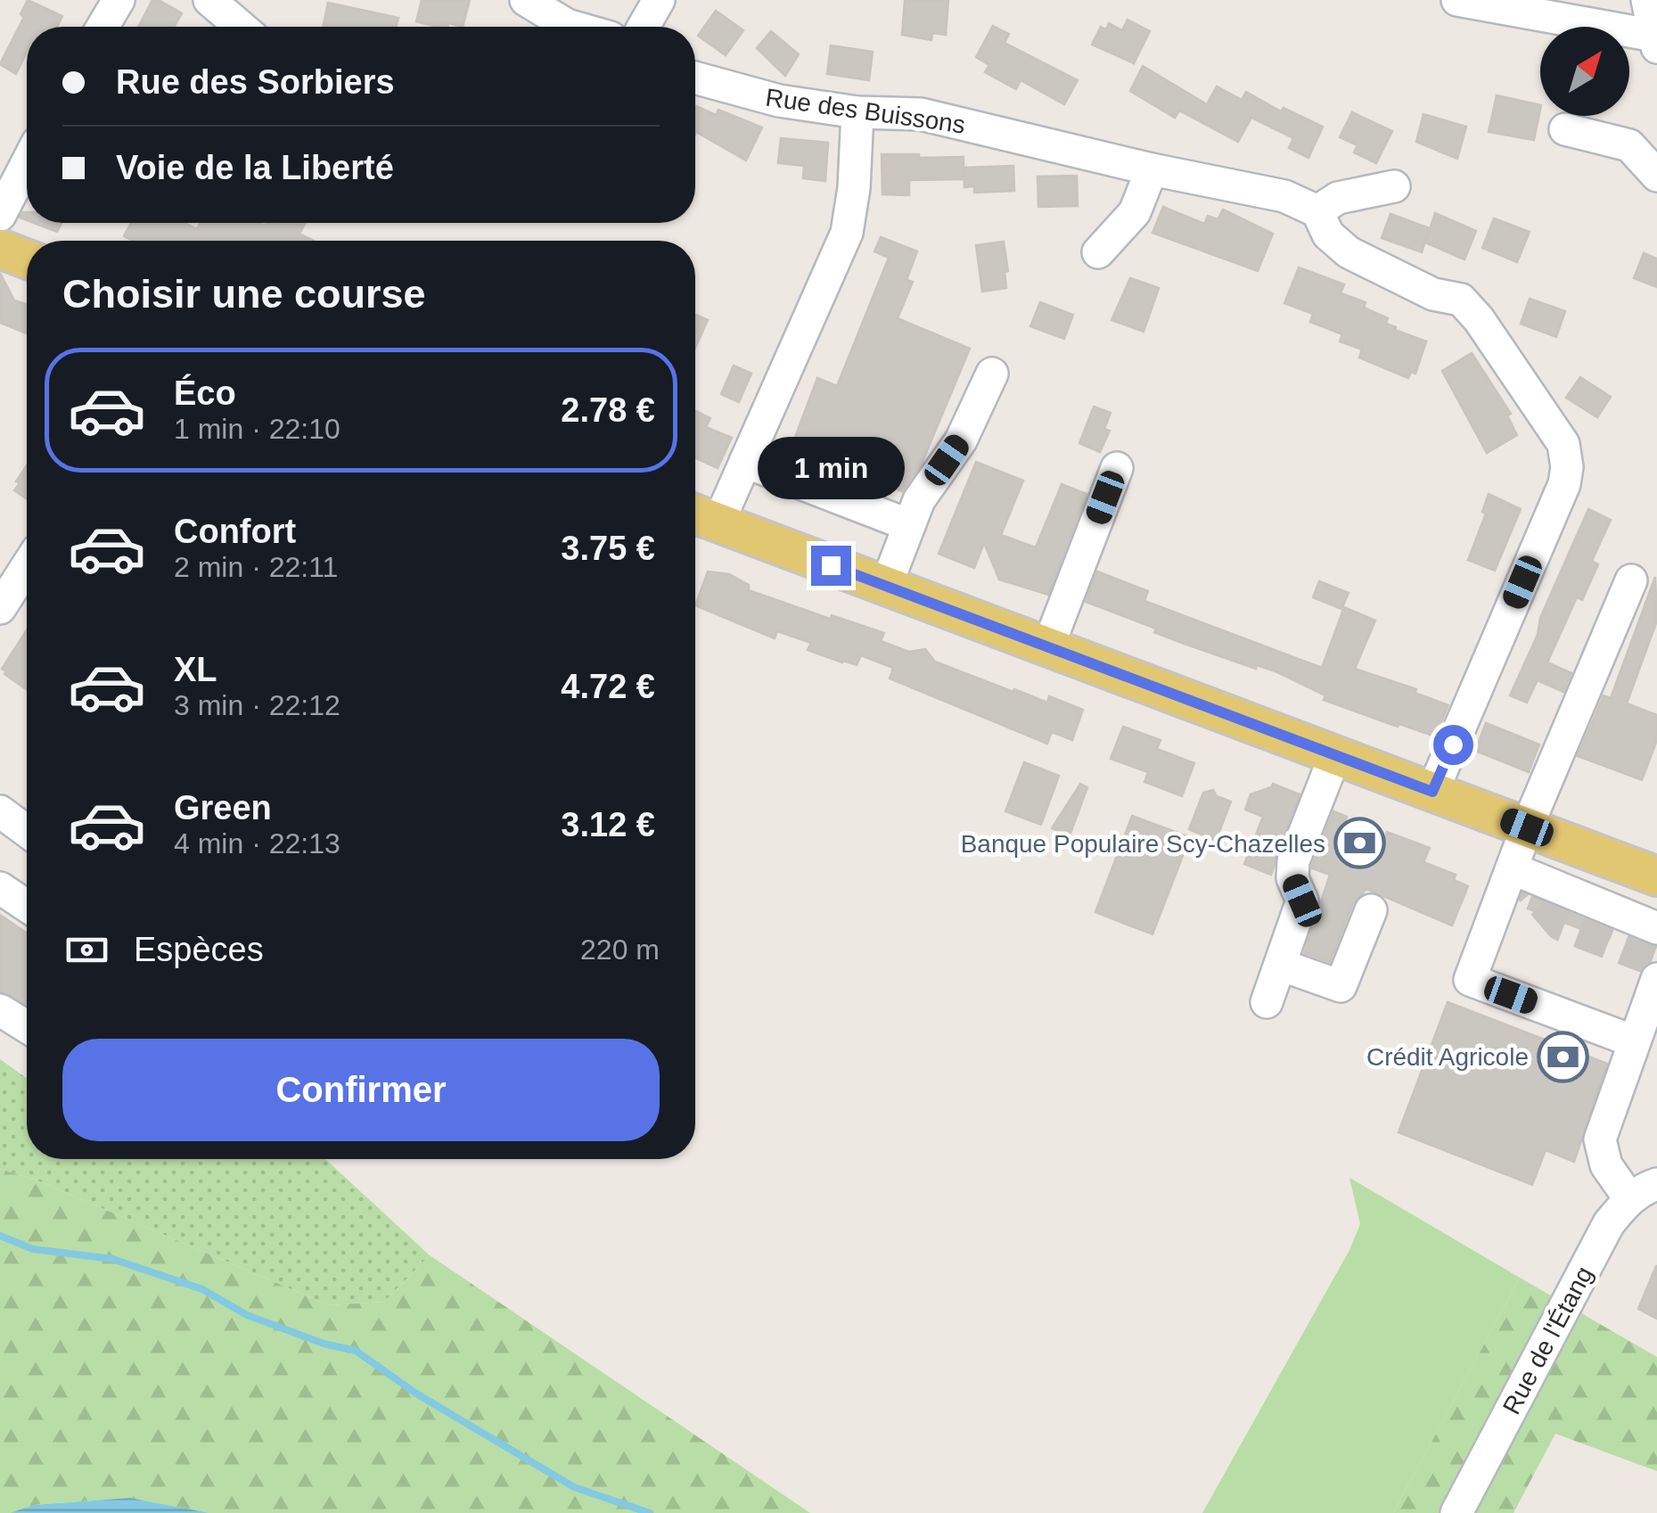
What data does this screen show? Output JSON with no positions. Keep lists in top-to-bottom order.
{
  "streets": {
    "street": ["Rue des Buissons", "Rue de l'Étang"]
  },
  "places": {
    "bank": ["Banque Populaire Scy-Chazelles", "Crédit Agricole"]
  },
  "north": "top right",
  "page": {
    "banner": ["Rue des Sorbiers", "Voie de la Liberté"],
    "heading": "Choisir une course",
    "list": [
      {
        "name": "Éco",
        "note": "1 min · 22:10",
        "value": "2.78 €"
      },
      {
        "name": "Confort",
        "note": "2 min · 22:11",
        "value": "3.75 €"
      },
      {
        "name": "XL",
        "note": "3 min · 22:12",
        "value": "4.72 €"
      },
      {
        "name": "Green",
        "note": "4 min · 22:13",
        "value": "3.12 €"
      }
    ],
    "bubble": "1 min",
    "pay": ["Espèces", "220 m"],
    "buttons": "Confirmer"
  }
}
